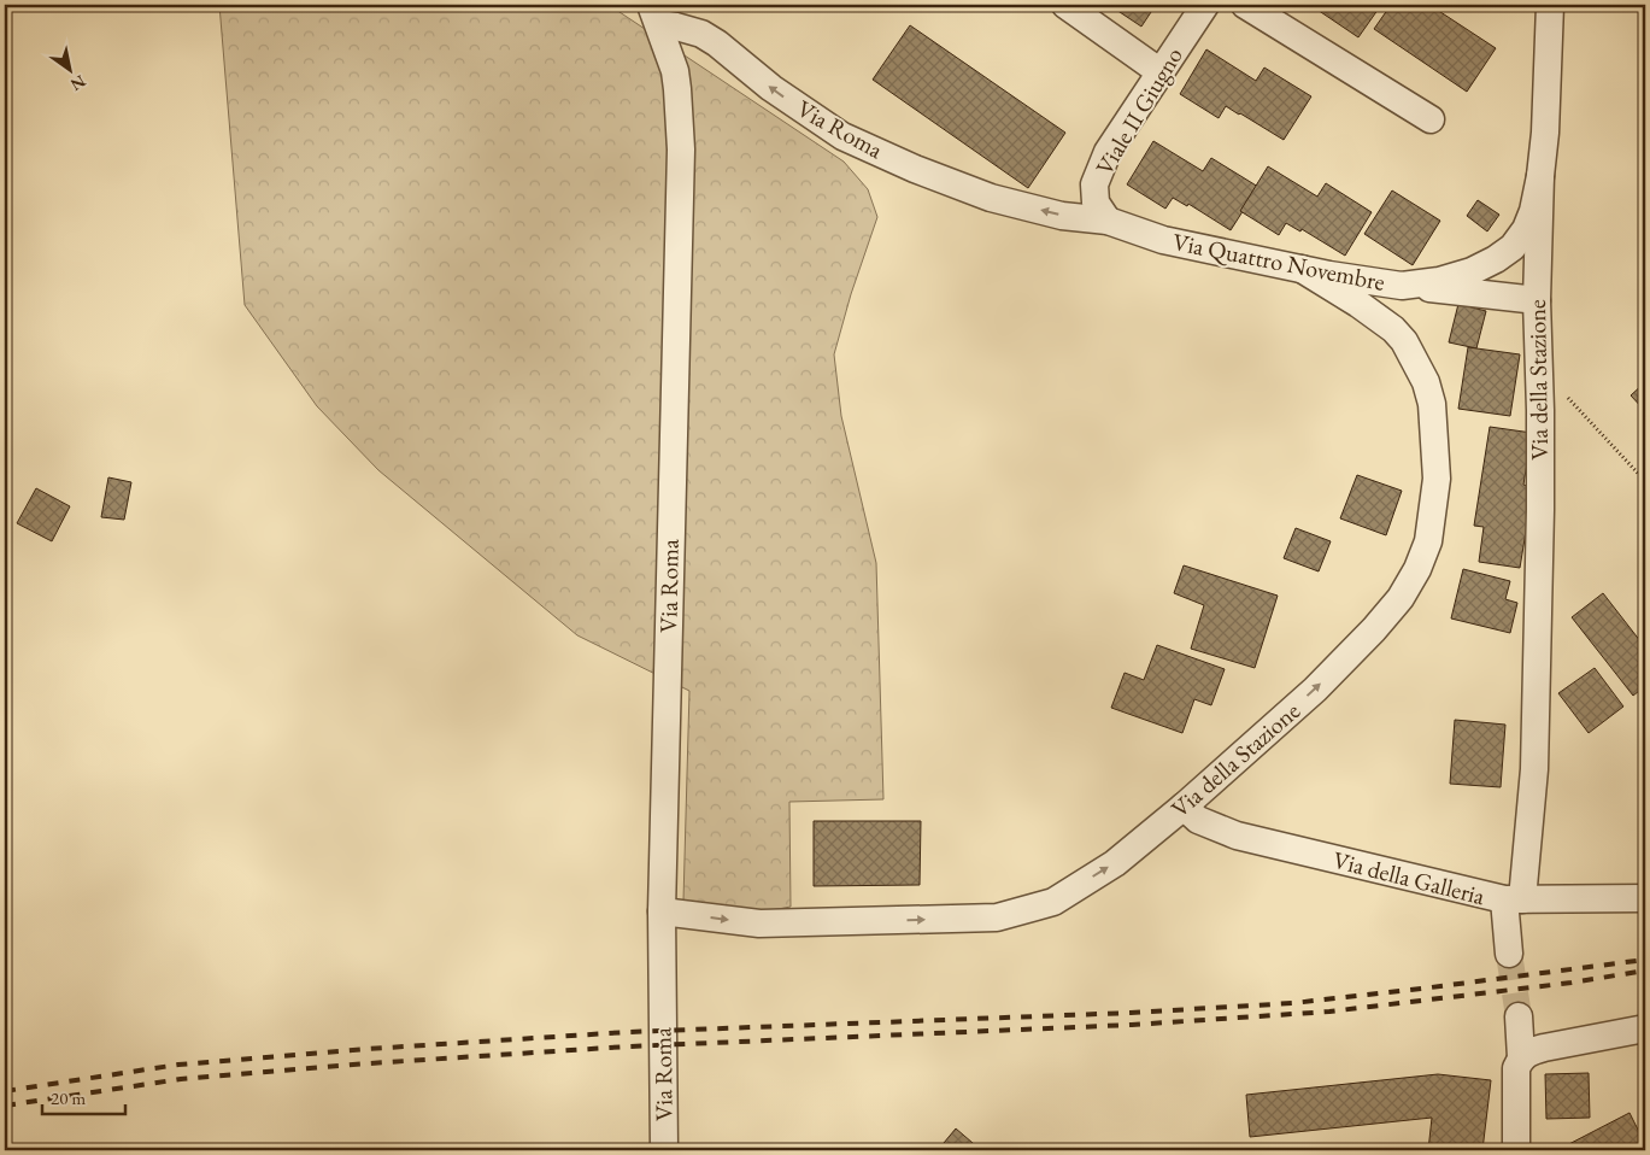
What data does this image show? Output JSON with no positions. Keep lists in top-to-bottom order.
{
  "streets": {
    "street": [
      "Viale II Giugno",
      "Via Roma",
      "Via Quattro Novembre",
      "Via della Stazione",
      "Via della Galleria"
    ]
  },
  "crossings": [
    ["Viale II Giugno", "Via Roma"],
    ["Viale II Giugno", "Via Quattro Novembre"],
    ["Via Roma", "Via Quattro Novembre"],
    ["Via Roma", "Via della Stazione"],
    ["Via Quattro Novembre", "Via della Stazione"],
    ["Via della Stazione", "Via della Galleria"]
  ],
  "scale_bar": "20 m",
  "north": "bottom right"
}
